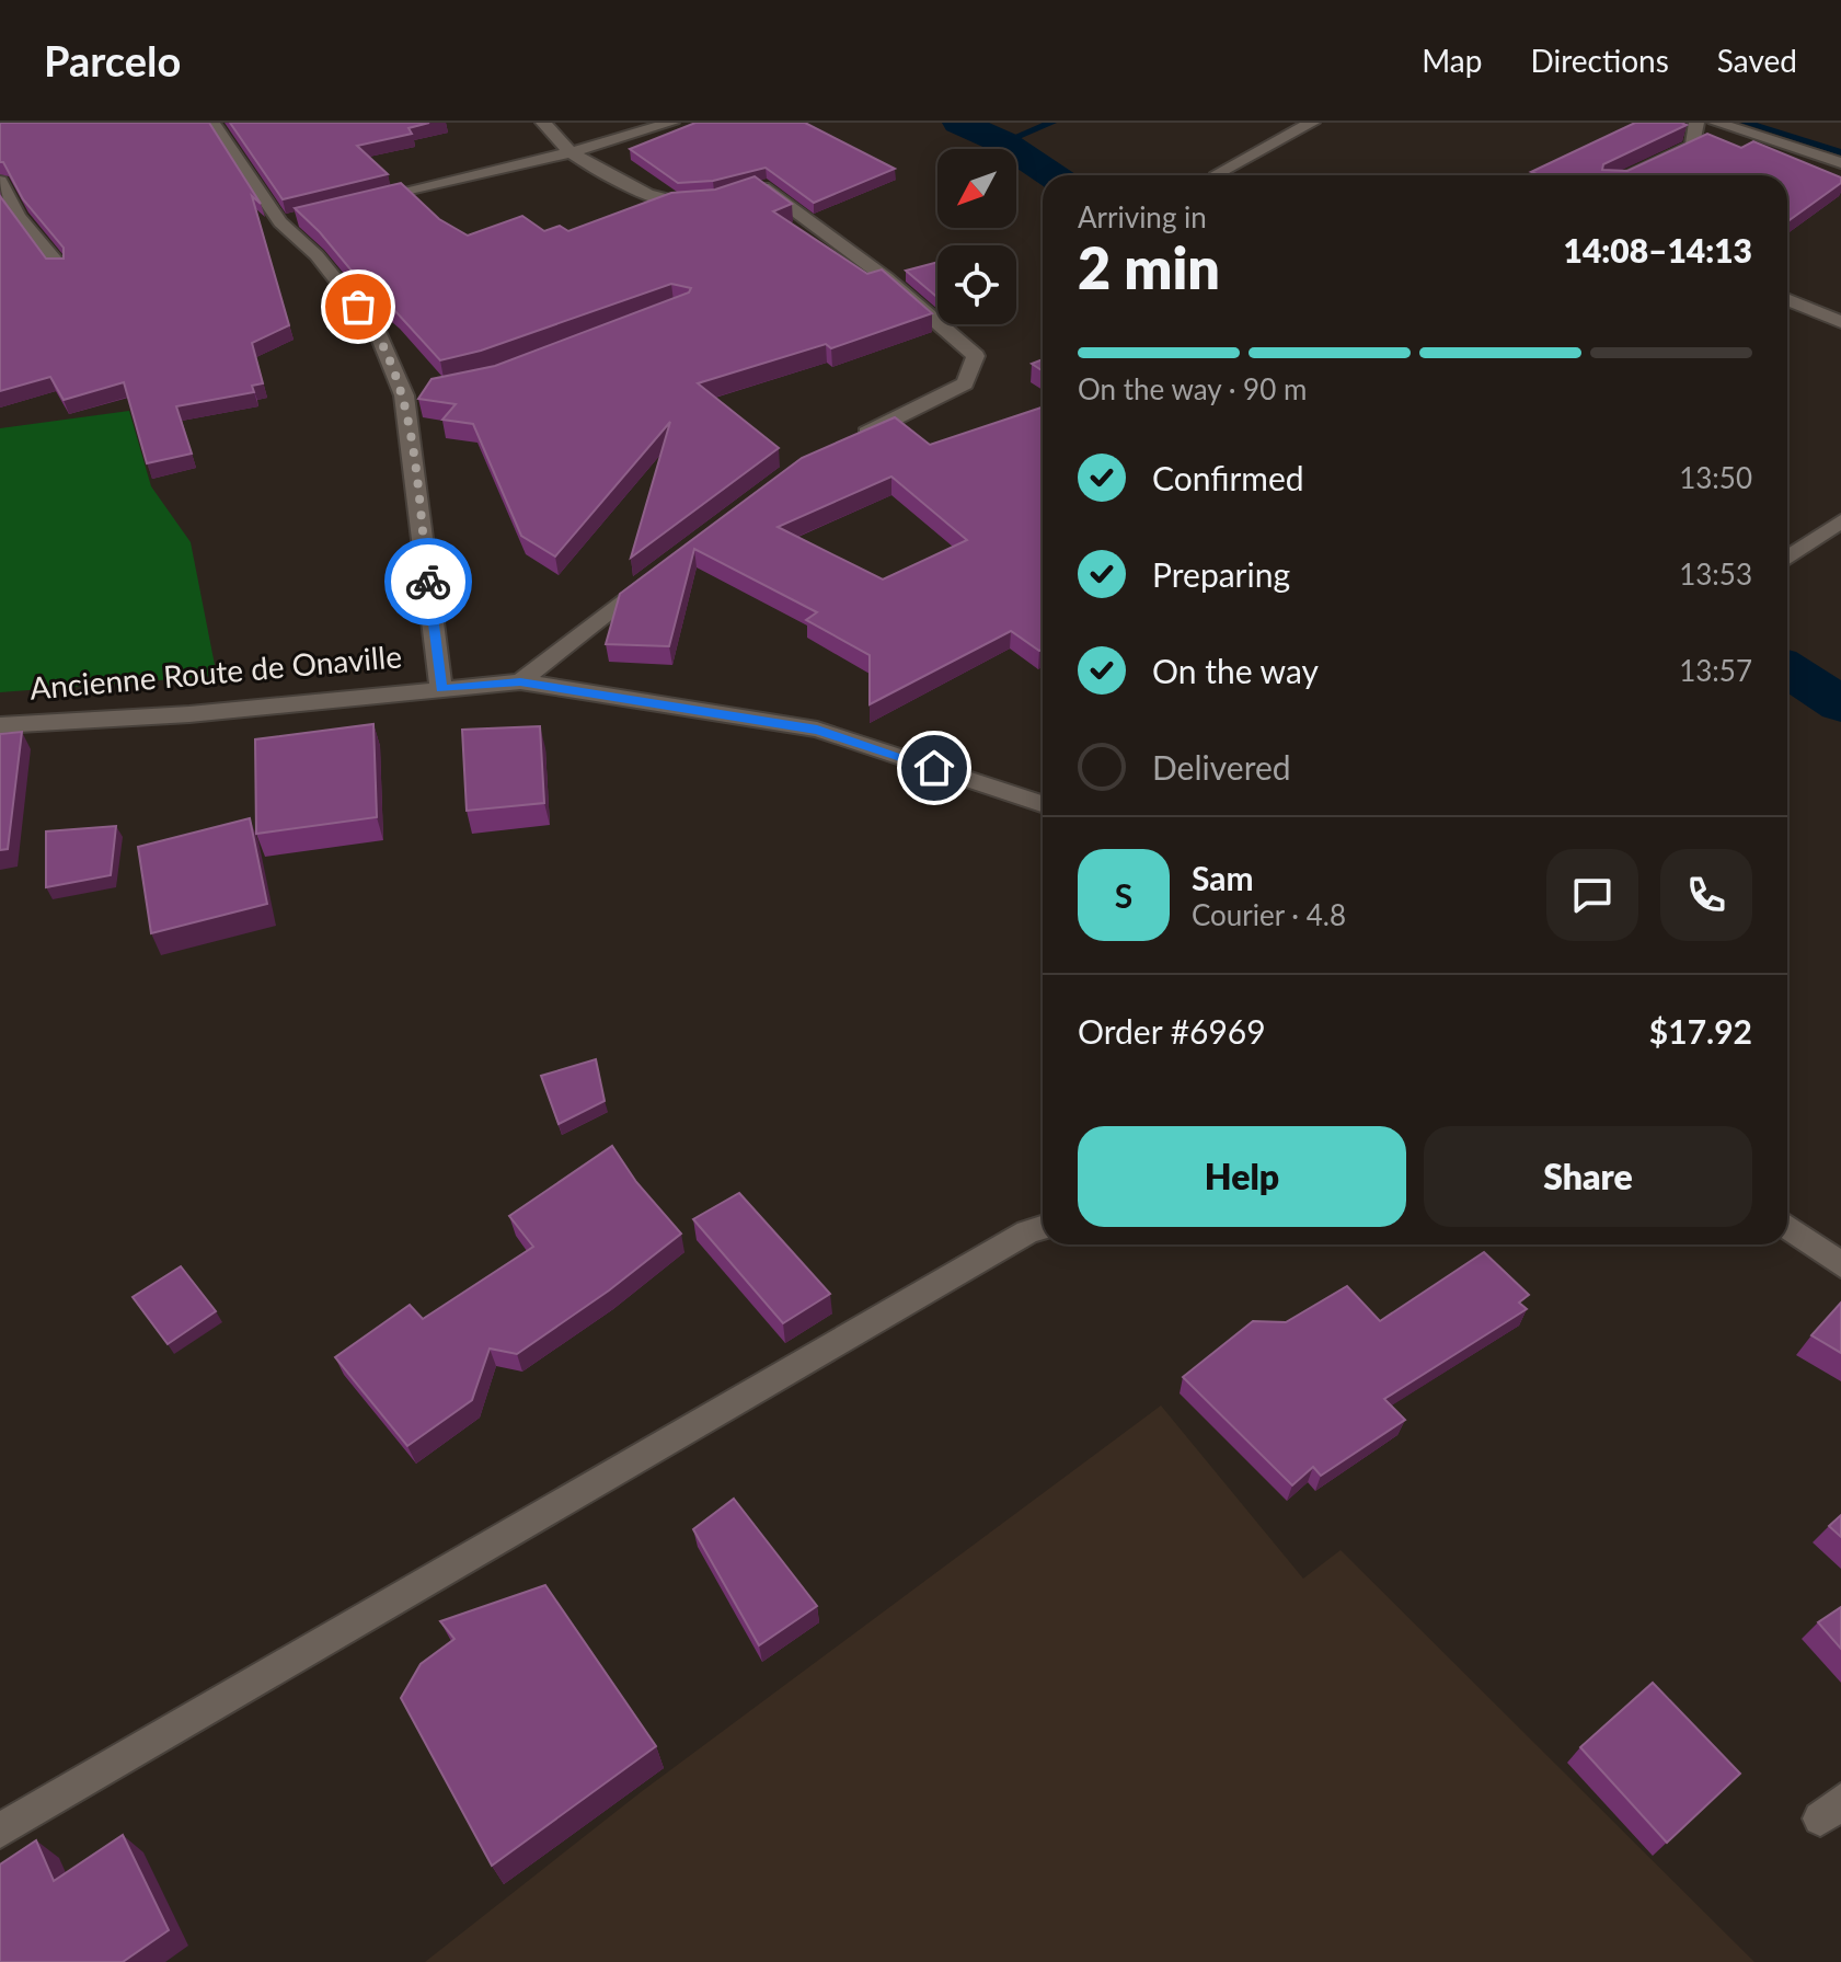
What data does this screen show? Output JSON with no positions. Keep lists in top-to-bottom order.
{
  "streets": {
    "street": ["Ancienne Route de Onaville"]
  },
  "north": "bottom left",
  "page": {
    "header": "Parcelo",
    "nav": ["Map", "Directions", "Saved"],
    "heading": ["2 min", "Arriving in", "14:08–14:13"],
    "panel": [
      "Sam",
      "Courier · 4.8",
      "Order #6969",
      "$17.92"
    ],
    "bar": "On the way · 90 m",
    "list": [
      ["Confirmed", "13:50"],
      ["Preparing", "13:53"],
      ["On the way", "13:57"],
      "Delivered"
    ],
    "round": "S",
    "buttons": ["Help", "Share"]
  }
}
